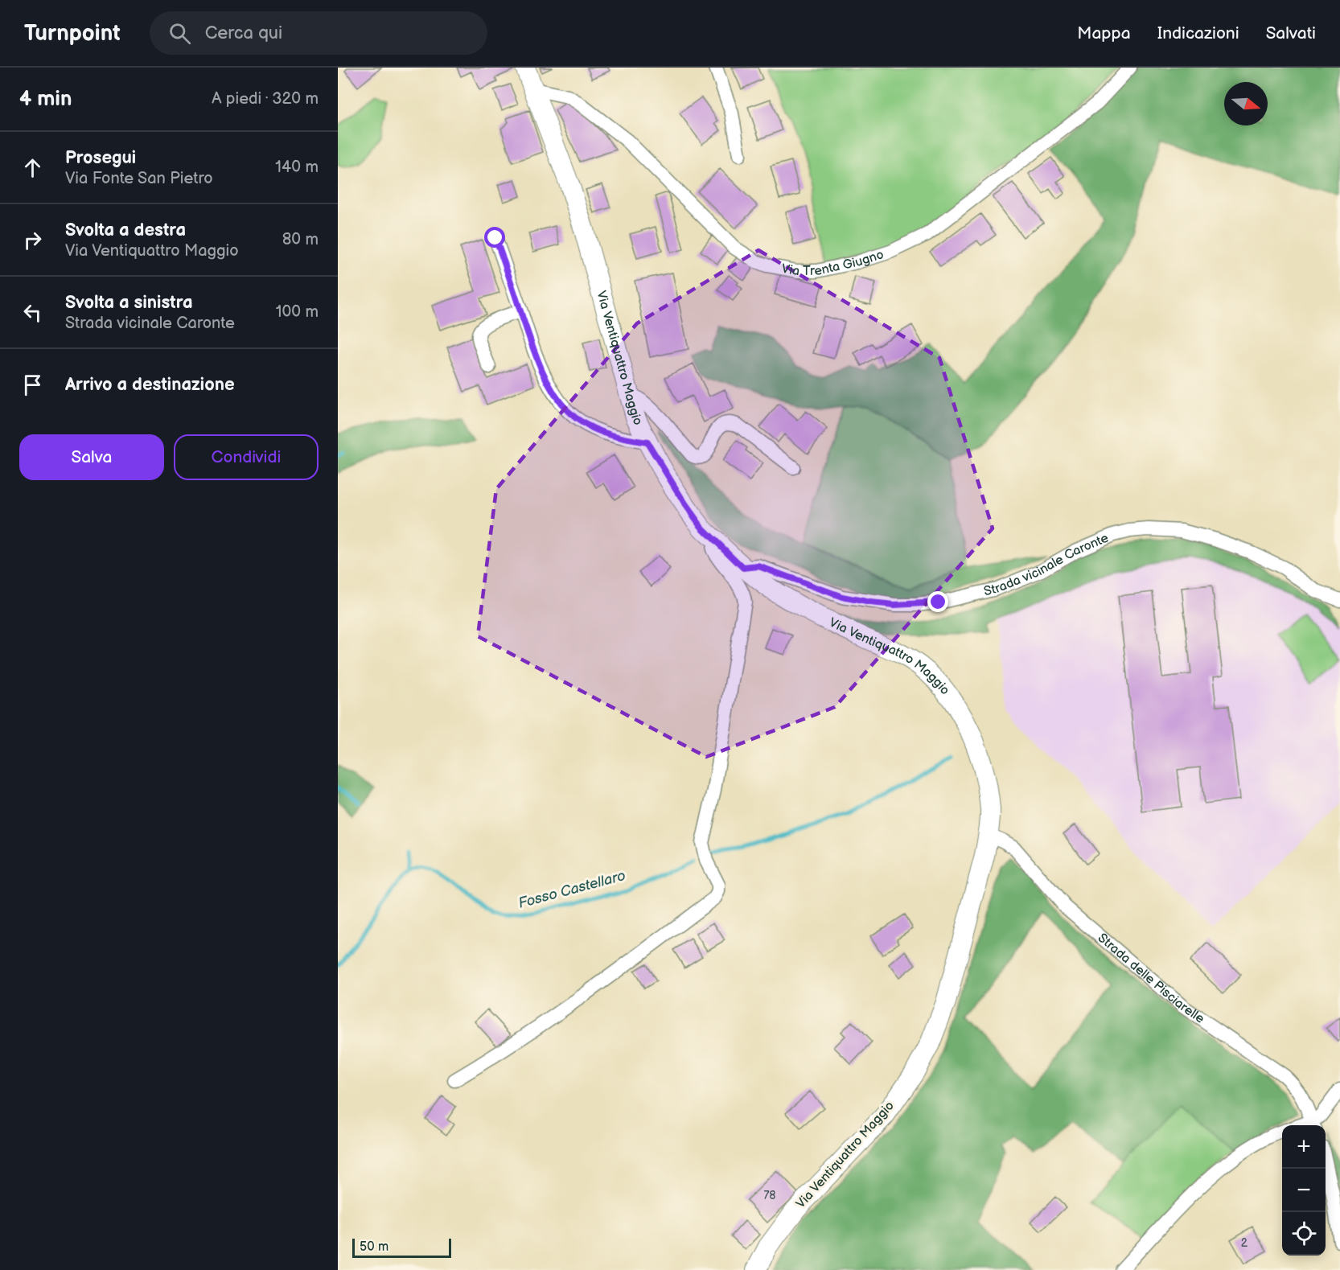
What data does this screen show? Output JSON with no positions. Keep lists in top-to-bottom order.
{
  "streets": {
    "main road": ["Via Ventiquattro Maggio"],
    "street": ["Via Trenta Giugno", "Strada vicinale Caronte", "Strada delle Pisciarelle"]
  },
  "crossings": [
    ["Via Trenta Giugno", "Via Ventiquattro Maggio"],
    ["Via Ventiquattro Maggio", "Strada vicinale Caronte"],
    ["Via Ventiquattro Maggio", "Strada delle Pisciarelle"]
  ],
  "water": ["Fosso Castellaro"],
  "house_numbers": ["78", "2"],
  "scale_bar": "50 m",
  "north": "right",
  "page": {
    "header": "Turnpoint",
    "search": "Cerca qui",
    "nav": ["Mappa", "Indicazioni", "Salvati"],
    "heading": ["4 min", "A piedi · 320 m"],
    "list": [
      ["Prosegui", "Via Fonte San Pietro", "140 m"],
      ["Svolta a destra", "Via Ventiquattro Maggio", "80 m"],
      ["Svolta a sinistra", "Strada vicinale Caronte", "100 m"],
      "Arrivo a destinazione"
    ],
    "buttons": ["Salva", "Condividi"],
    "map_buttons": ["+", "−"],
    "scale": "50 m"
  }
}
